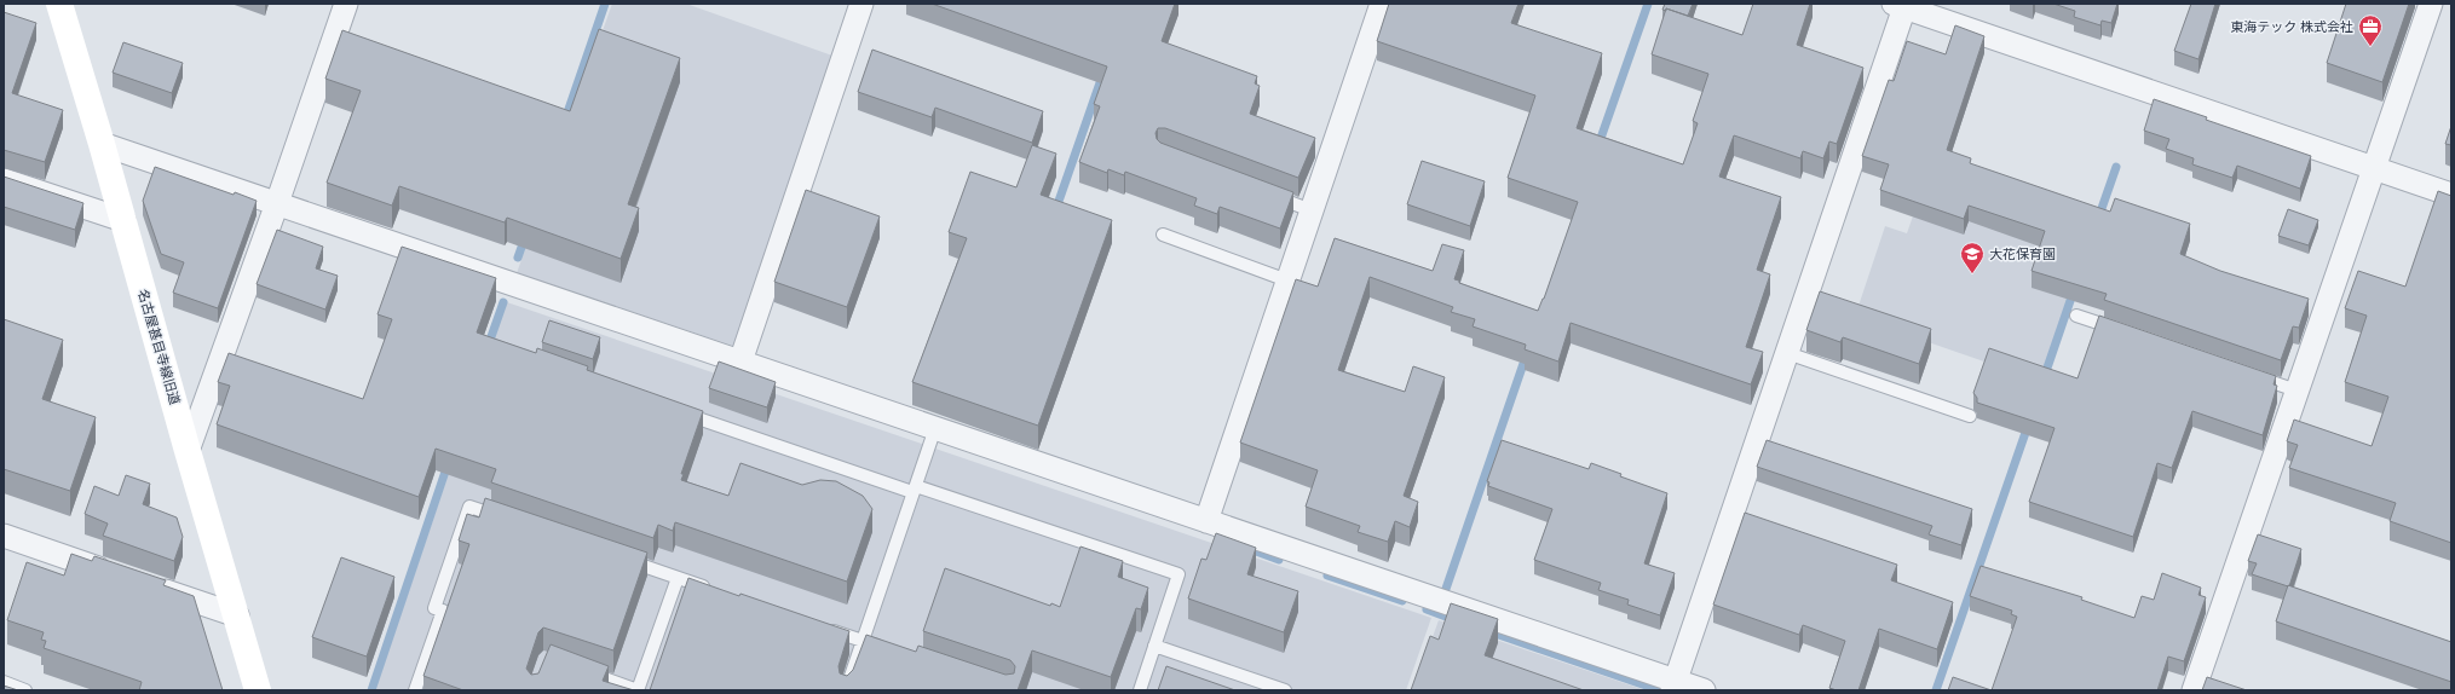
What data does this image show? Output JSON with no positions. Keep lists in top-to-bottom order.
{
  "streets": {
    "street": ["名古屋甚目寺線旧道"]
  },
  "places": {
    "office": ["東海テック 株式会社"],
    "school or university": ["大花保育園"]
  }
}
